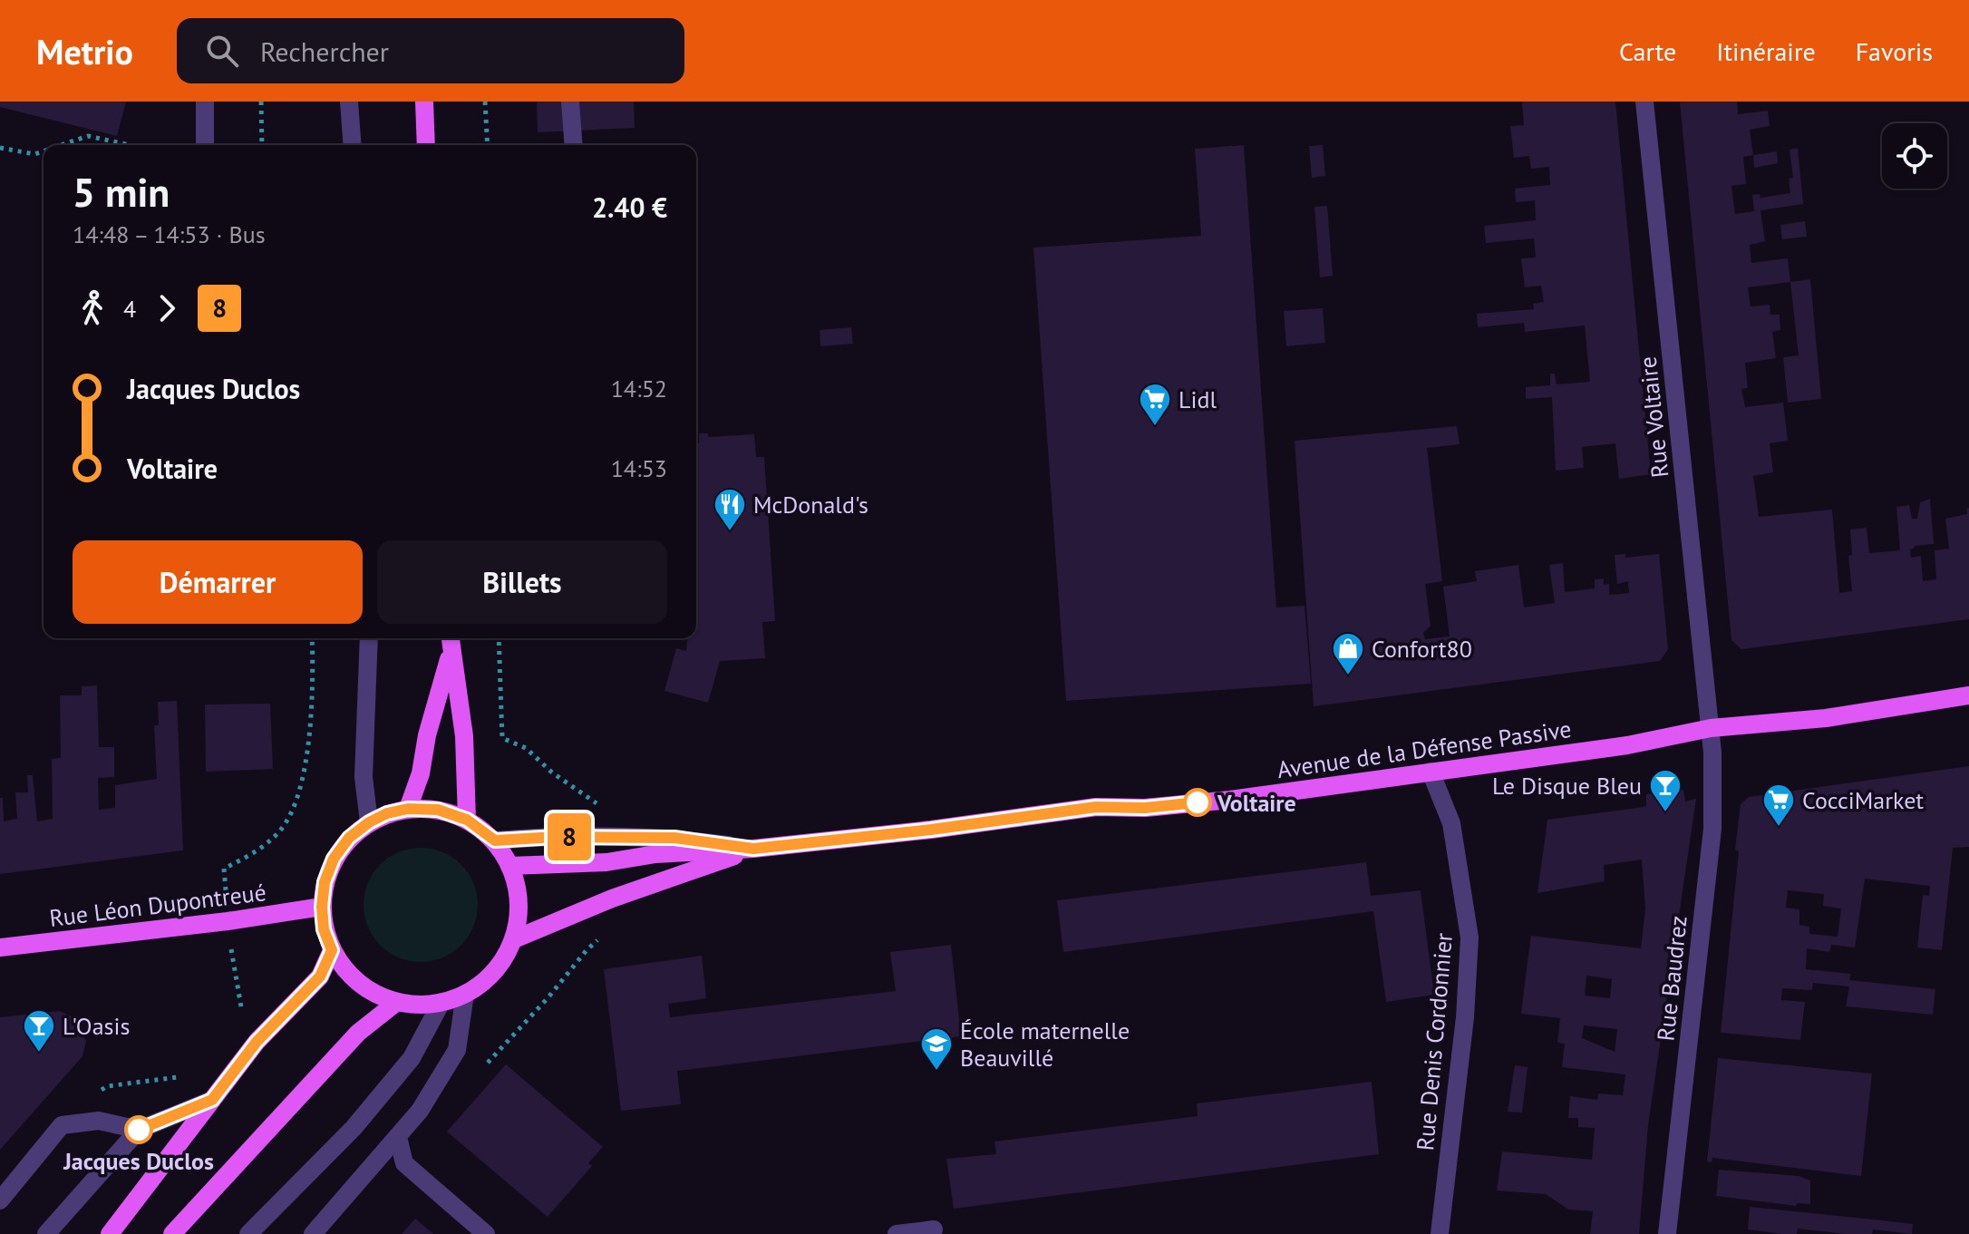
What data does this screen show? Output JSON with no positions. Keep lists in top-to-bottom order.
{
  "streets": {
    "main road": ["Avenue de la Défense Passive", "Rue Léon Dupontreué"],
    "street": ["Rue Voltaire", "Rue Baudrez", "Rue Denis Cordonnier"]
  },
  "crossings": [
    ["Rue Voltaire", "Avenue de la Défense Passive"],
    ["Rue Voltaire", "Rue Baudrez"],
    ["Avenue de la Défense Passive", "Rue Léon Dupontreué"],
    ["Avenue de la Défense Passive", "Rue Baudrez"],
    ["Avenue de la Défense Passive", "Rue Denis Cordonnier"]
  ],
  "places": {
    "supermarket": ["Lidl", "CocciMarket"],
    "restaurant": ["McDonald's"],
    "shop": ["Confort80"],
    "other": ["Voltaire", "Jacques Duclos"],
    "bar": ["Le Disque Bleu", "L'Oasis"],
    "school or university": ["École maternelle Beauvillé"]
  },
  "lines": ["bus line 8"],
  "page": {
    "header": "Metrio",
    "search": "Rechercher",
    "nav": ["Carte", "Itinéraire", "Favoris"],
    "on_map": "8",
    "heading": ["5 min", "14:48 – 14:53 · Bus", "2.40 €"],
    "legs": ["4", "8"],
    "list": [
      {
        "name": "Jacques Duclos",
        "value": "14:52"
      },
      {
        "name": "Voltaire",
        "value": "14:53"
      }
    ],
    "buttons": ["Démarrer", "Billets"]
  }
}
